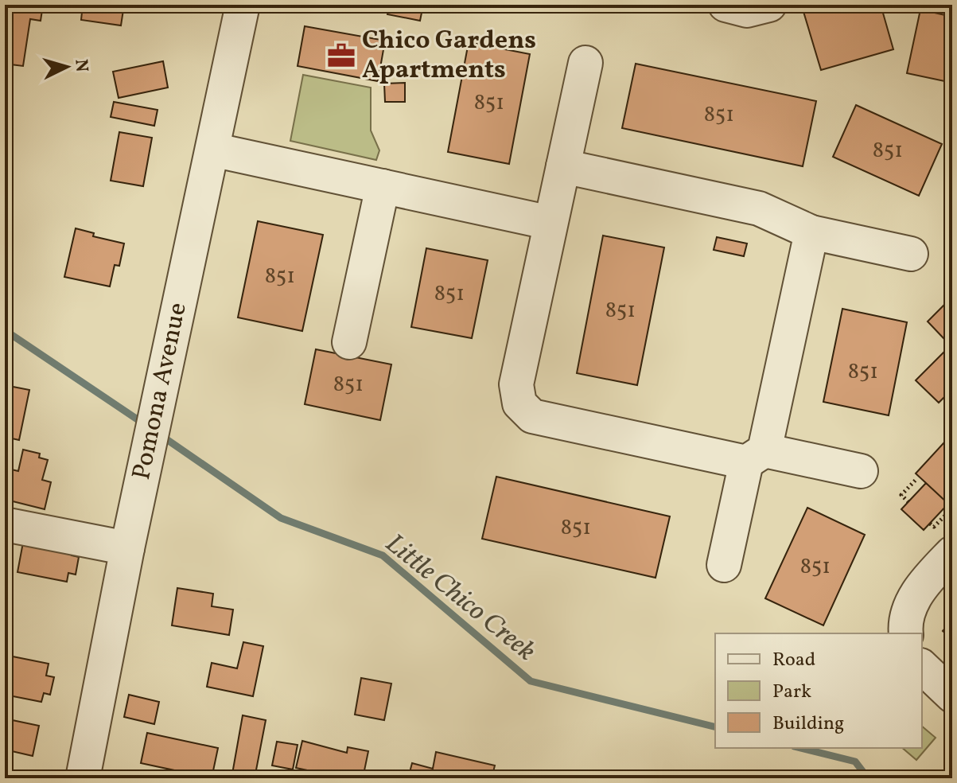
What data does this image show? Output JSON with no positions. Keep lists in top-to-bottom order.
{
  "streets": {
    "street": ["Pomona Avenue"]
  },
  "water": ["Little Chico Creek"],
  "places": {
    "office": ["Chico Gardens Apartments"]
  },
  "house_numbers": [
    "851",
    "851",
    "851",
    "851",
    "851",
    "851",
    "851",
    "851",
    "851",
    "851"
  ],
  "legend": ["Road", "Park", "Building"],
  "north": "right"
}
